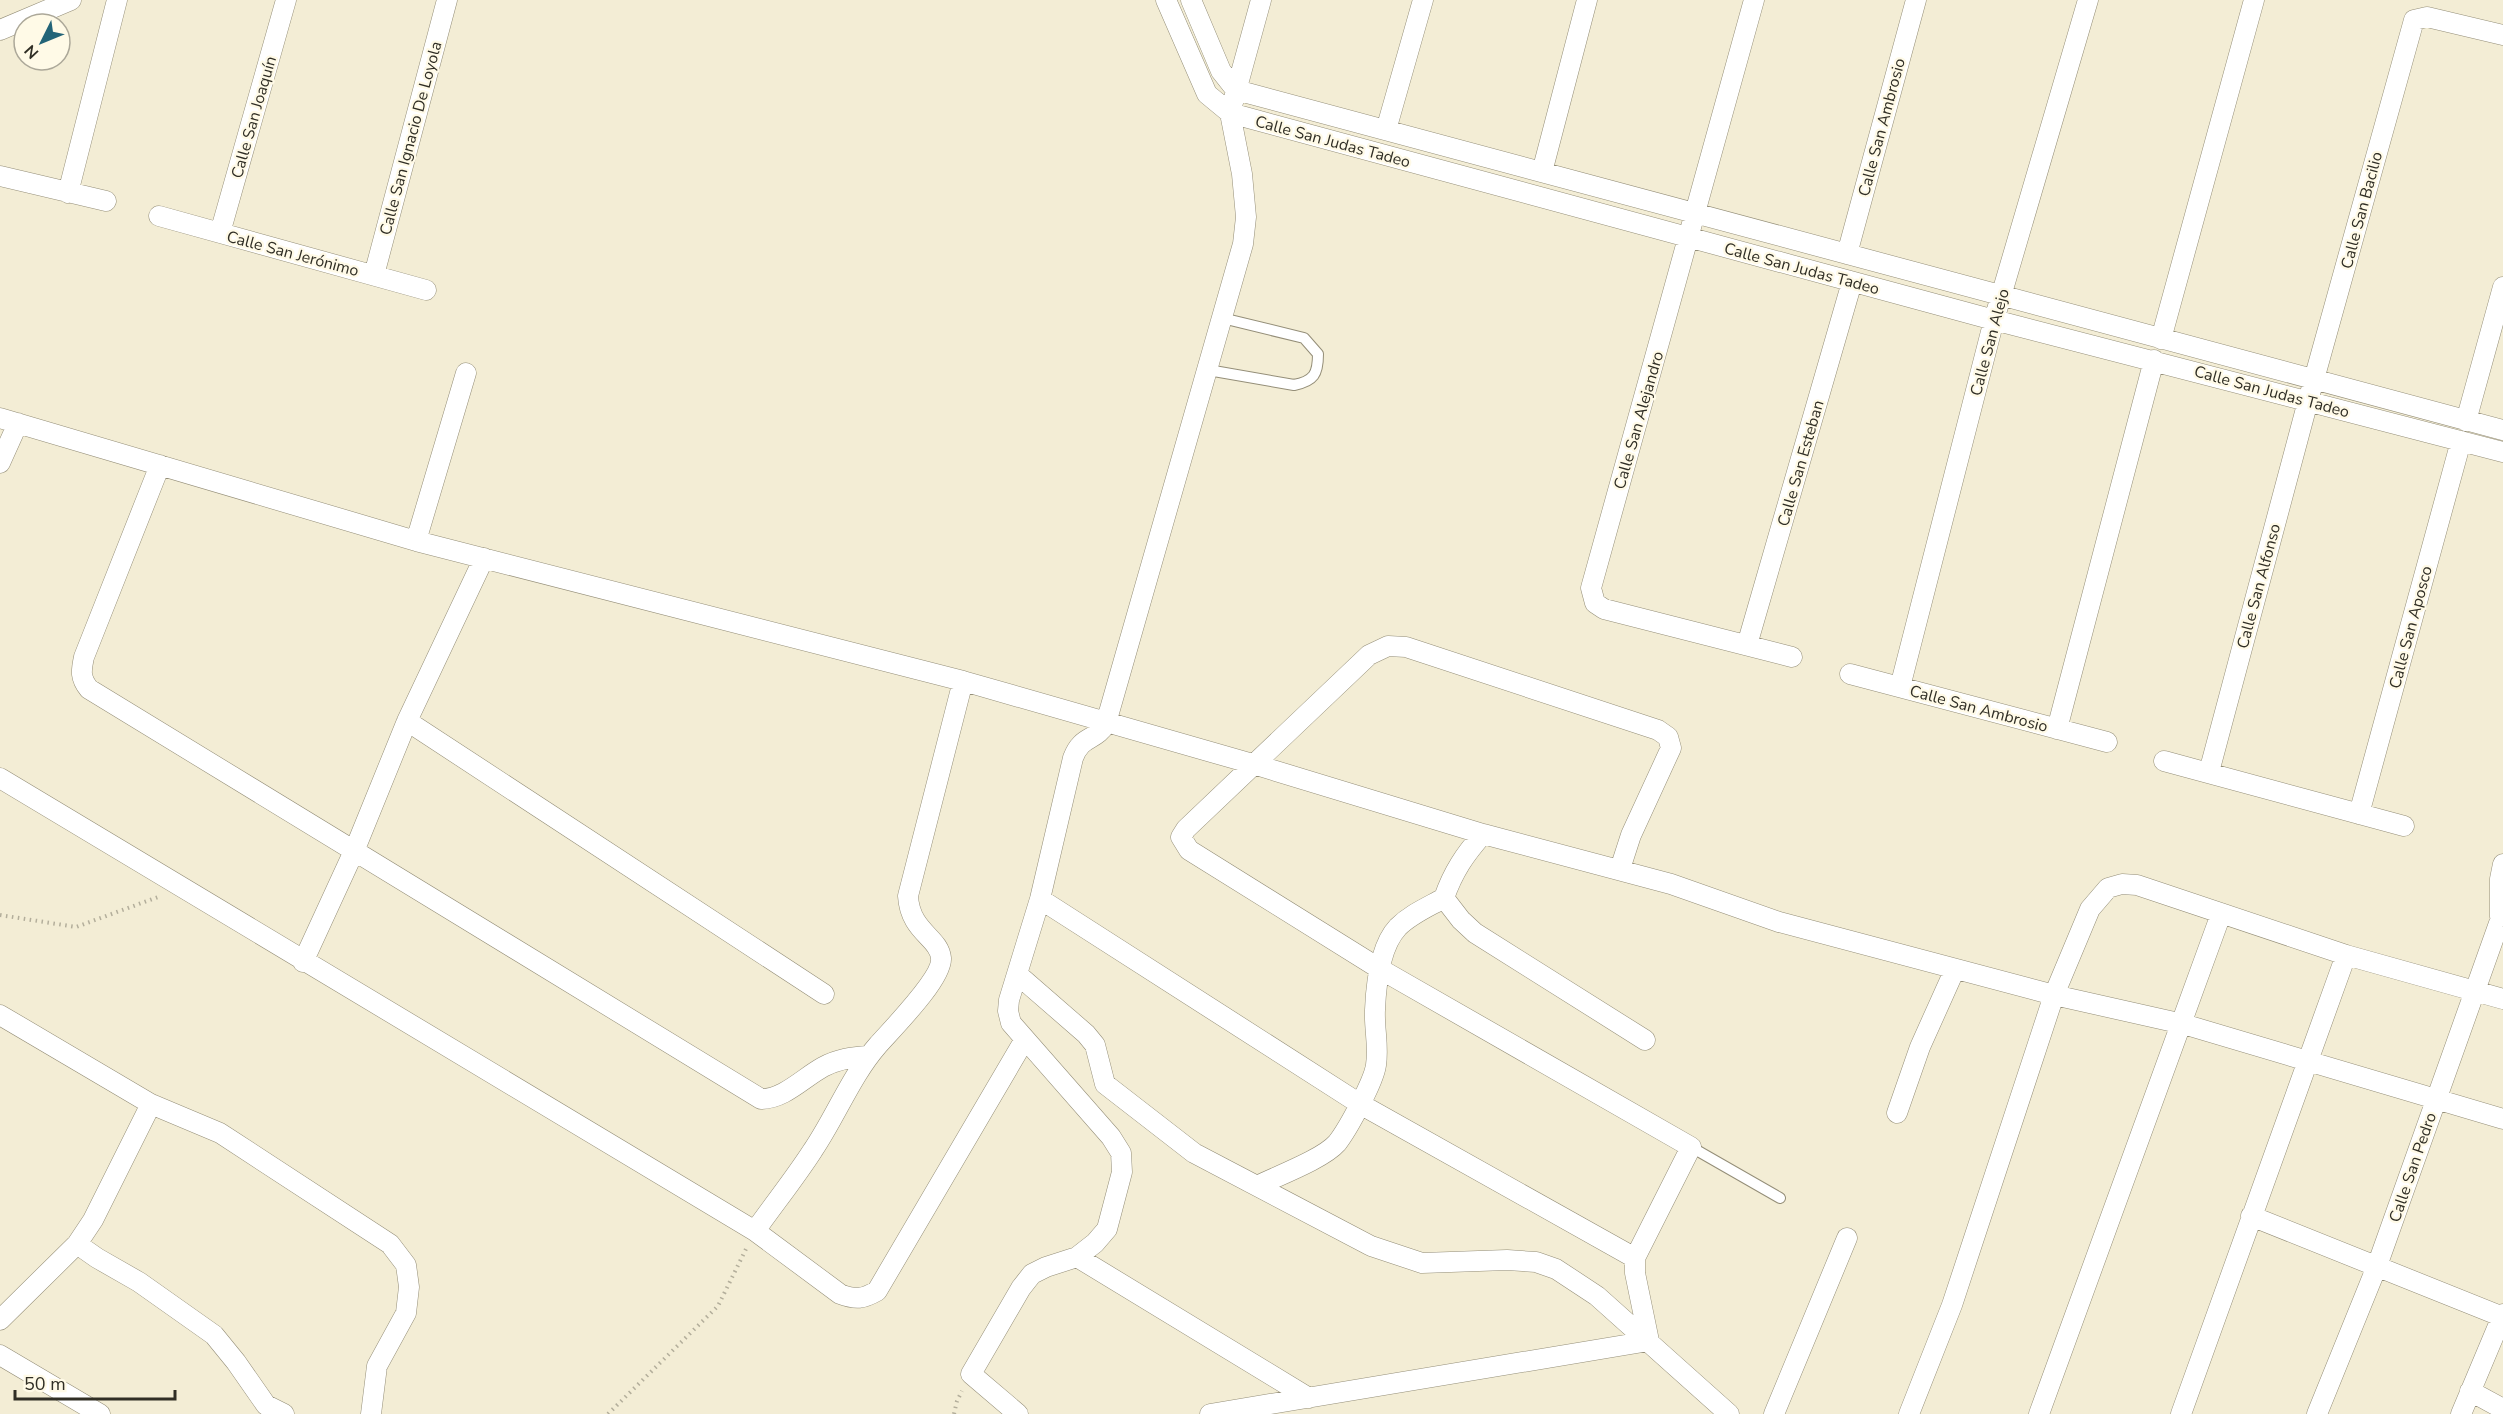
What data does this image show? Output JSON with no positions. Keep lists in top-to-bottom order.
{
  "streets": {
    "street": [
      "Calle San Joaquín",
      "Calle San Ambrosio",
      "Calle San Ignacio De Loyola",
      "Calle San Judas Tadeo",
      "Calle San Bacilio",
      "Calle San Jerónimo",
      "Calle San Alejo",
      "Calle San Alejandro",
      "Calle San Esteban",
      "Calle San Alfonso",
      "Calle San Aposco",
      "Calle San Pedro"
    ]
  },
  "crossings": [
    ["Calle San Joaquín", "Calle San Jerónimo"],
    ["Calle San Ambrosio", "Calle San Judas Tadeo"],
    ["Calle San Ambrosio", "Calle San Alejo"],
    ["Calle San Ignacio De Loyola", "Calle San Jerónimo"],
    ["Calle San Judas Tadeo", "Calle San Bacilio"],
    ["Calle San Judas Tadeo", "Calle San Alejo"],
    ["Calle San Judas Tadeo", "Calle San Alejandro"],
    ["Calle San Judas Tadeo", "Calle San Esteban"],
    ["Calle San Judas Tadeo", "Calle San Alfonso"],
    ["Calle San Judas Tadeo", "Calle San Aposco"],
    ["Calle San Bacilio", "Calle San Alfonso"],
    ["Calle San Alejandro", "Calle San Esteban"]
  ],
  "scale_bar": "50 m",
  "north": "bottom left"
}
